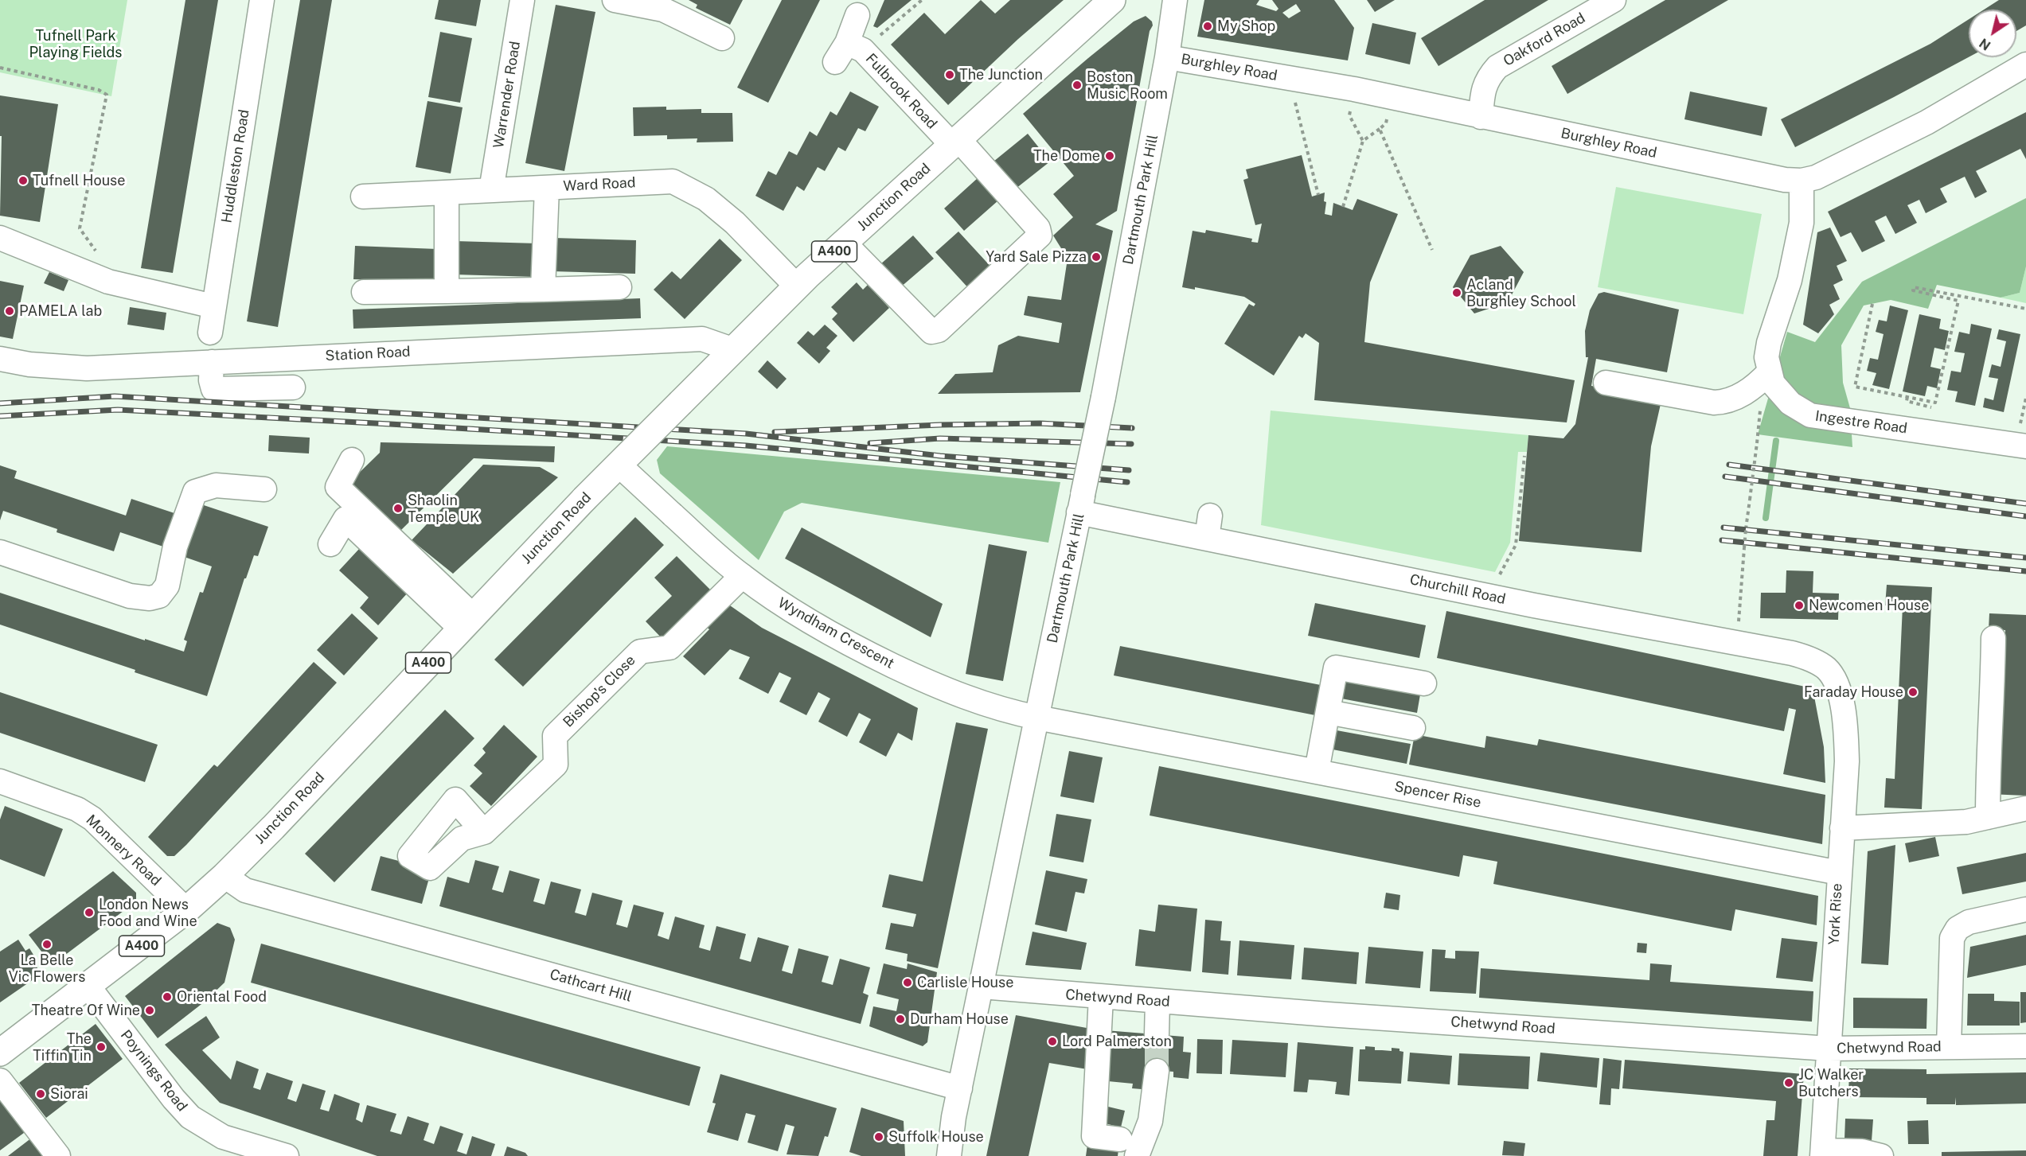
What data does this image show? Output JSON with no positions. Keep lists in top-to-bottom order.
{
  "streets": {
    "main road": ["Junction Road", "A400"],
    "street": [
      "Oakford Road",
      "Burghley Road",
      "Fulbrook Road",
      "Warrender Road",
      "Huddleston Road",
      "Ward Road",
      "Dartmouth Park Hill",
      "Station Road",
      "Ingestre Road",
      "Churchill Road",
      "Wyndham Crescent",
      "Bishop's Close",
      "Spencer Rise",
      "Monnery Road",
      "York Rise",
      "Cathcart Hill",
      "Chetwynd Road",
      "Poynings Road"
    ]
  },
  "crossings": [
    ["Oakford Road", "Burghley Road"],
    ["Burghley Road", "Dartmouth Park Hill"],
    ["Burghley Road", "Ingestre Road"],
    ["Fulbrook Road", "Junction Road"],
    ["Warrender Road", "Ward Road"],
    ["Ward Road", "Junction Road"],
    ["Junction Road", "Station Road"],
    ["Junction Road", "Wyndham Crescent"],
    ["Junction Road", "Monnery Road"],
    ["Junction Road", "Cathcart Hill"],
    ["Junction Road", "Poynings Road"],
    ["Dartmouth Park Hill", "Churchill Road"],
    ["Dartmouth Park Hill", "Wyndham Crescent"],
    ["Dartmouth Park Hill", "Spencer Rise"],
    ["Dartmouth Park Hill", "Cathcart Hill"],
    ["Dartmouth Park Hill", "Chetwynd Road"],
    ["Churchill Road", "York Rise"],
    ["Wyndham Crescent", "Bishop's Close"],
    ["Wyndham Crescent", "Spencer Rise"],
    ["Spencer Rise", "York Rise"],
    ["York Rise", "Chetwynd Road"]
  ],
  "parks": ["Tufnell Park Playing Fields"],
  "places": [
    "My Shop",
    "The Junction",
    "Boston Music Room",
    "The Dome",
    "Tufnell House",
    "Yard Sale Pizza",
    "Acland Burghley School",
    "PAMELA lab",
    "Shaolin Temple UK",
    "Newcomen House",
    "Faraday House",
    "London News Food and Wine",
    "La Belle Vic Flowers",
    "Carlisle House",
    "Oriental Food",
    "Theatre Of Wine",
    "Durham House",
    "Lord Palmerston",
    "The Tiffin Tin",
    "JC Walker Butchers",
    "Siorai",
    "Suffolk House"
  ],
  "north": "bottom left"
}
